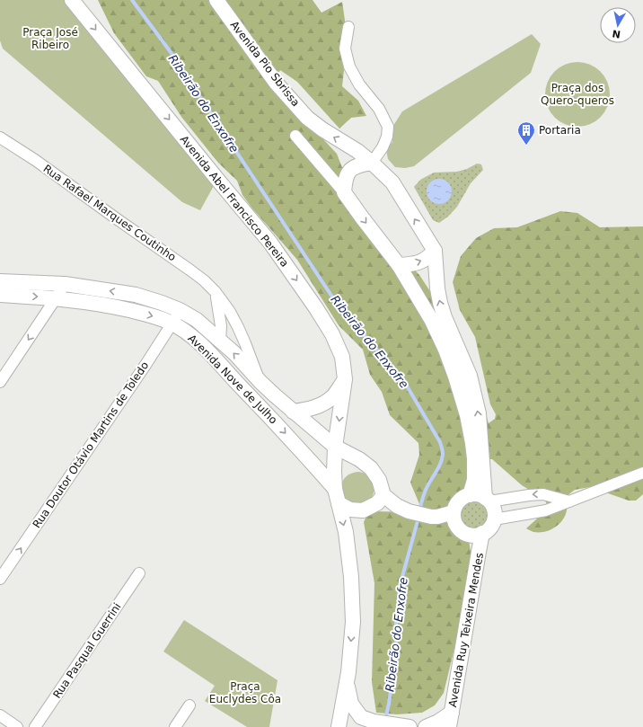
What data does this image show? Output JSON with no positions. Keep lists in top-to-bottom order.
{
  "streets": {
    "main road": [
      "Avenida Pio Sbrissa",
      "Avenida Abel Francisco Pereira",
      "Avenida Nove de Julho",
      "Avenida Ruy Teixeira Mendes"
    ],
    "street": ["Rua Rafael Marques Coutinho", "Rua Doutor Otávio Martins de Toledo", "Rua Pasqual Guerrini"]
  },
  "crossings": [
    ["Avenida Pio Sbrissa", "Avenida Ruy Teixeira Mendes"],
    ["Avenida Abel Francisco Pereira", "Avenida Nove de Julho"],
    ["Rua Rafael Marques Coutinho", "Avenida Nove de Julho"],
    ["Avenida Nove de Julho", "Rua Doutor Otávio Martins de Toledo"]
  ],
  "one_way": ["Rua Doutor Otávio Martins de Toledo"],
  "water": ["Ribeirão do Enxofre"],
  "parks": ["Praça José Ribeiro", "Praça dos Quero-queros", "Praça Euclydes Côa"],
  "places": {
    "building": ["Portaria"]
  },
  "north": "bottom"
}
